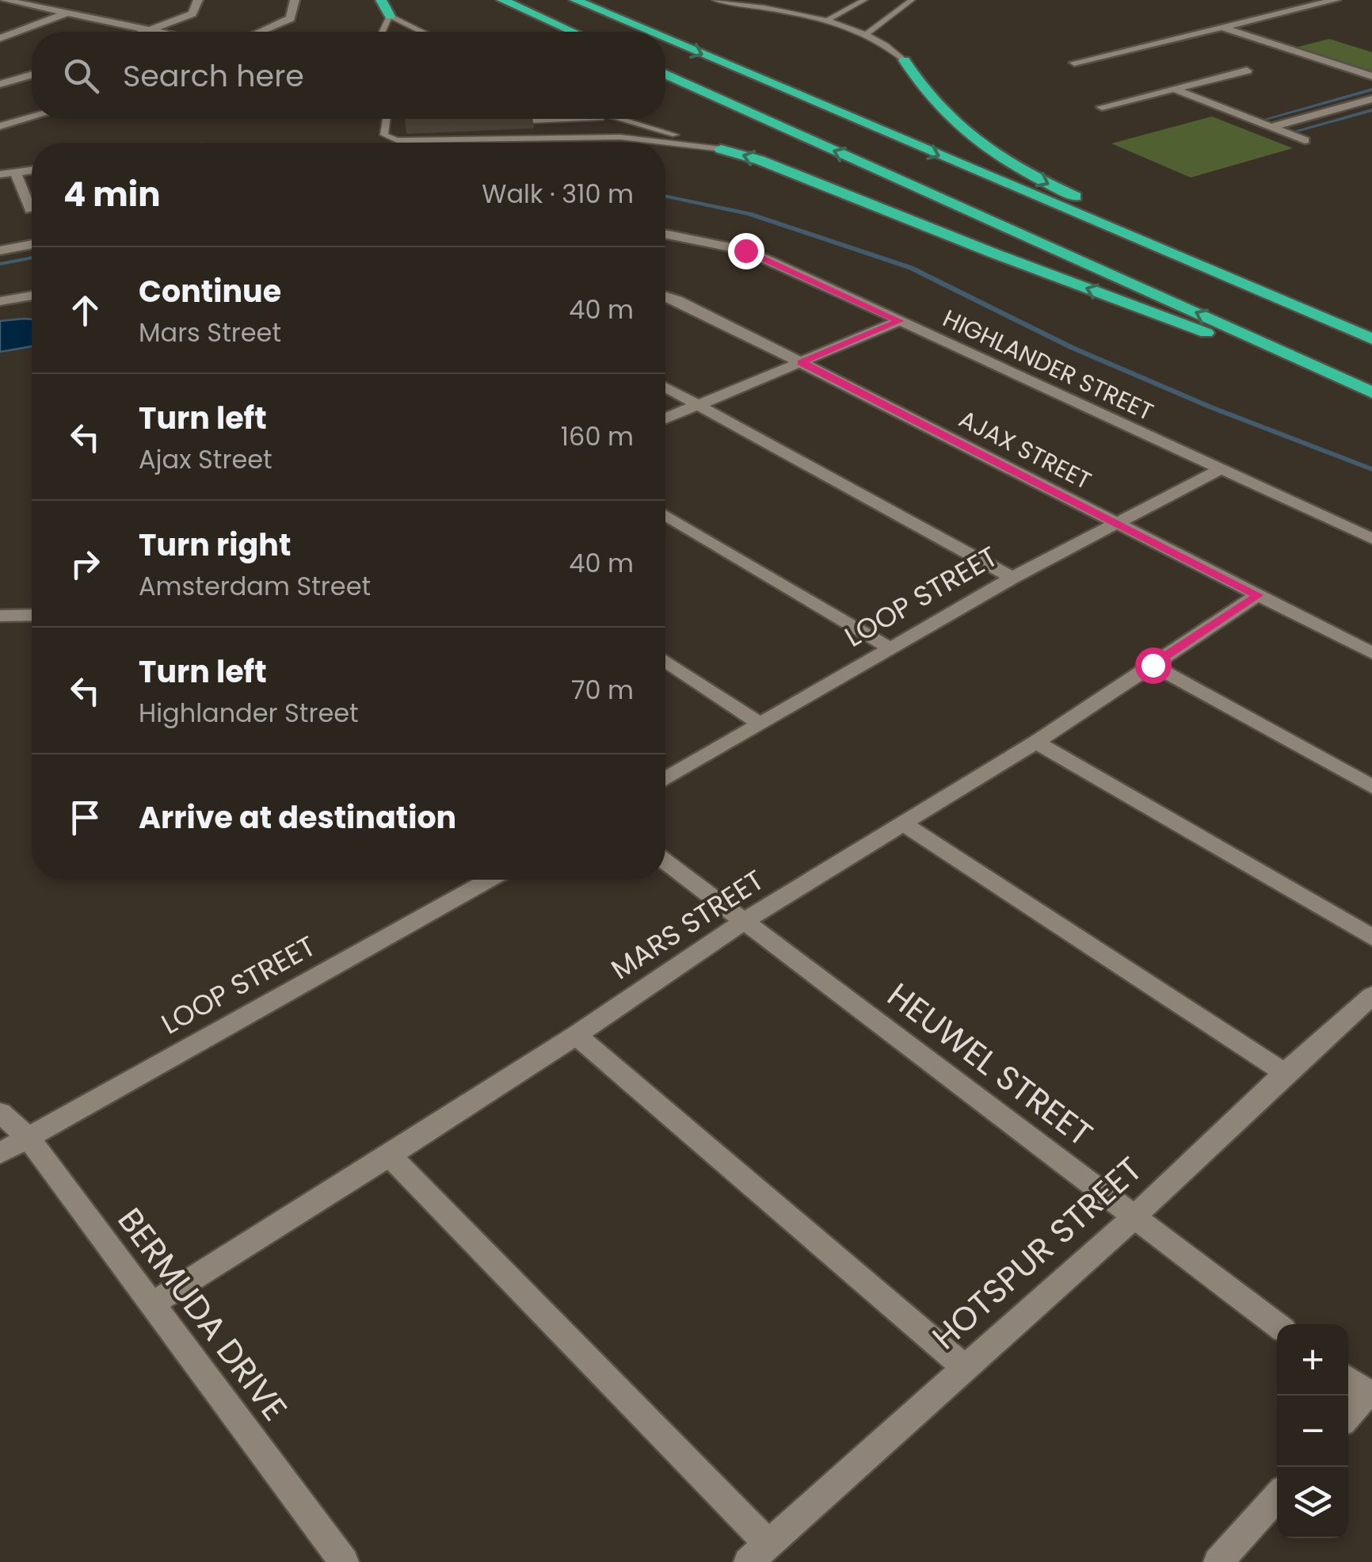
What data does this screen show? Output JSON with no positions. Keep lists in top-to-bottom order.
{
  "streets": {
    "street": [
      "HIGHLANDER STREET",
      "AJAX STREET",
      "LOOP STREET",
      "MARS STREET",
      "HEUWEL STREET",
      "HOTSPUR STREET",
      "BERMUDA DRIVE"
    ]
  },
  "crossings": [
    ["HIGHLANDER STREET", "LOOP STREET"],
    ["AJAX STREET", "LOOP STREET"],
    ["AJAX STREET", "MARS STREET"],
    ["LOOP STREET", "BERMUDA DRIVE"],
    ["MARS STREET", "HEUWEL STREET"],
    ["MARS STREET", "BERMUDA DRIVE"],
    ["HEUWEL STREET", "HOTSPUR STREET"]
  ],
  "page": {
    "search": "Search here",
    "heading": ["4 min", "Walk · 310 m"],
    "list": [
      ["Continue", "Mars Street", "40 m"],
      ["Turn left", "Ajax Street", "160 m"],
      ["Turn right", "Amsterdam Street", "40 m"],
      ["Turn left", "Highlander Street", "70 m"],
      "Arrive at destination"
    ],
    "map_buttons": ["+", "−"]
  }
}
